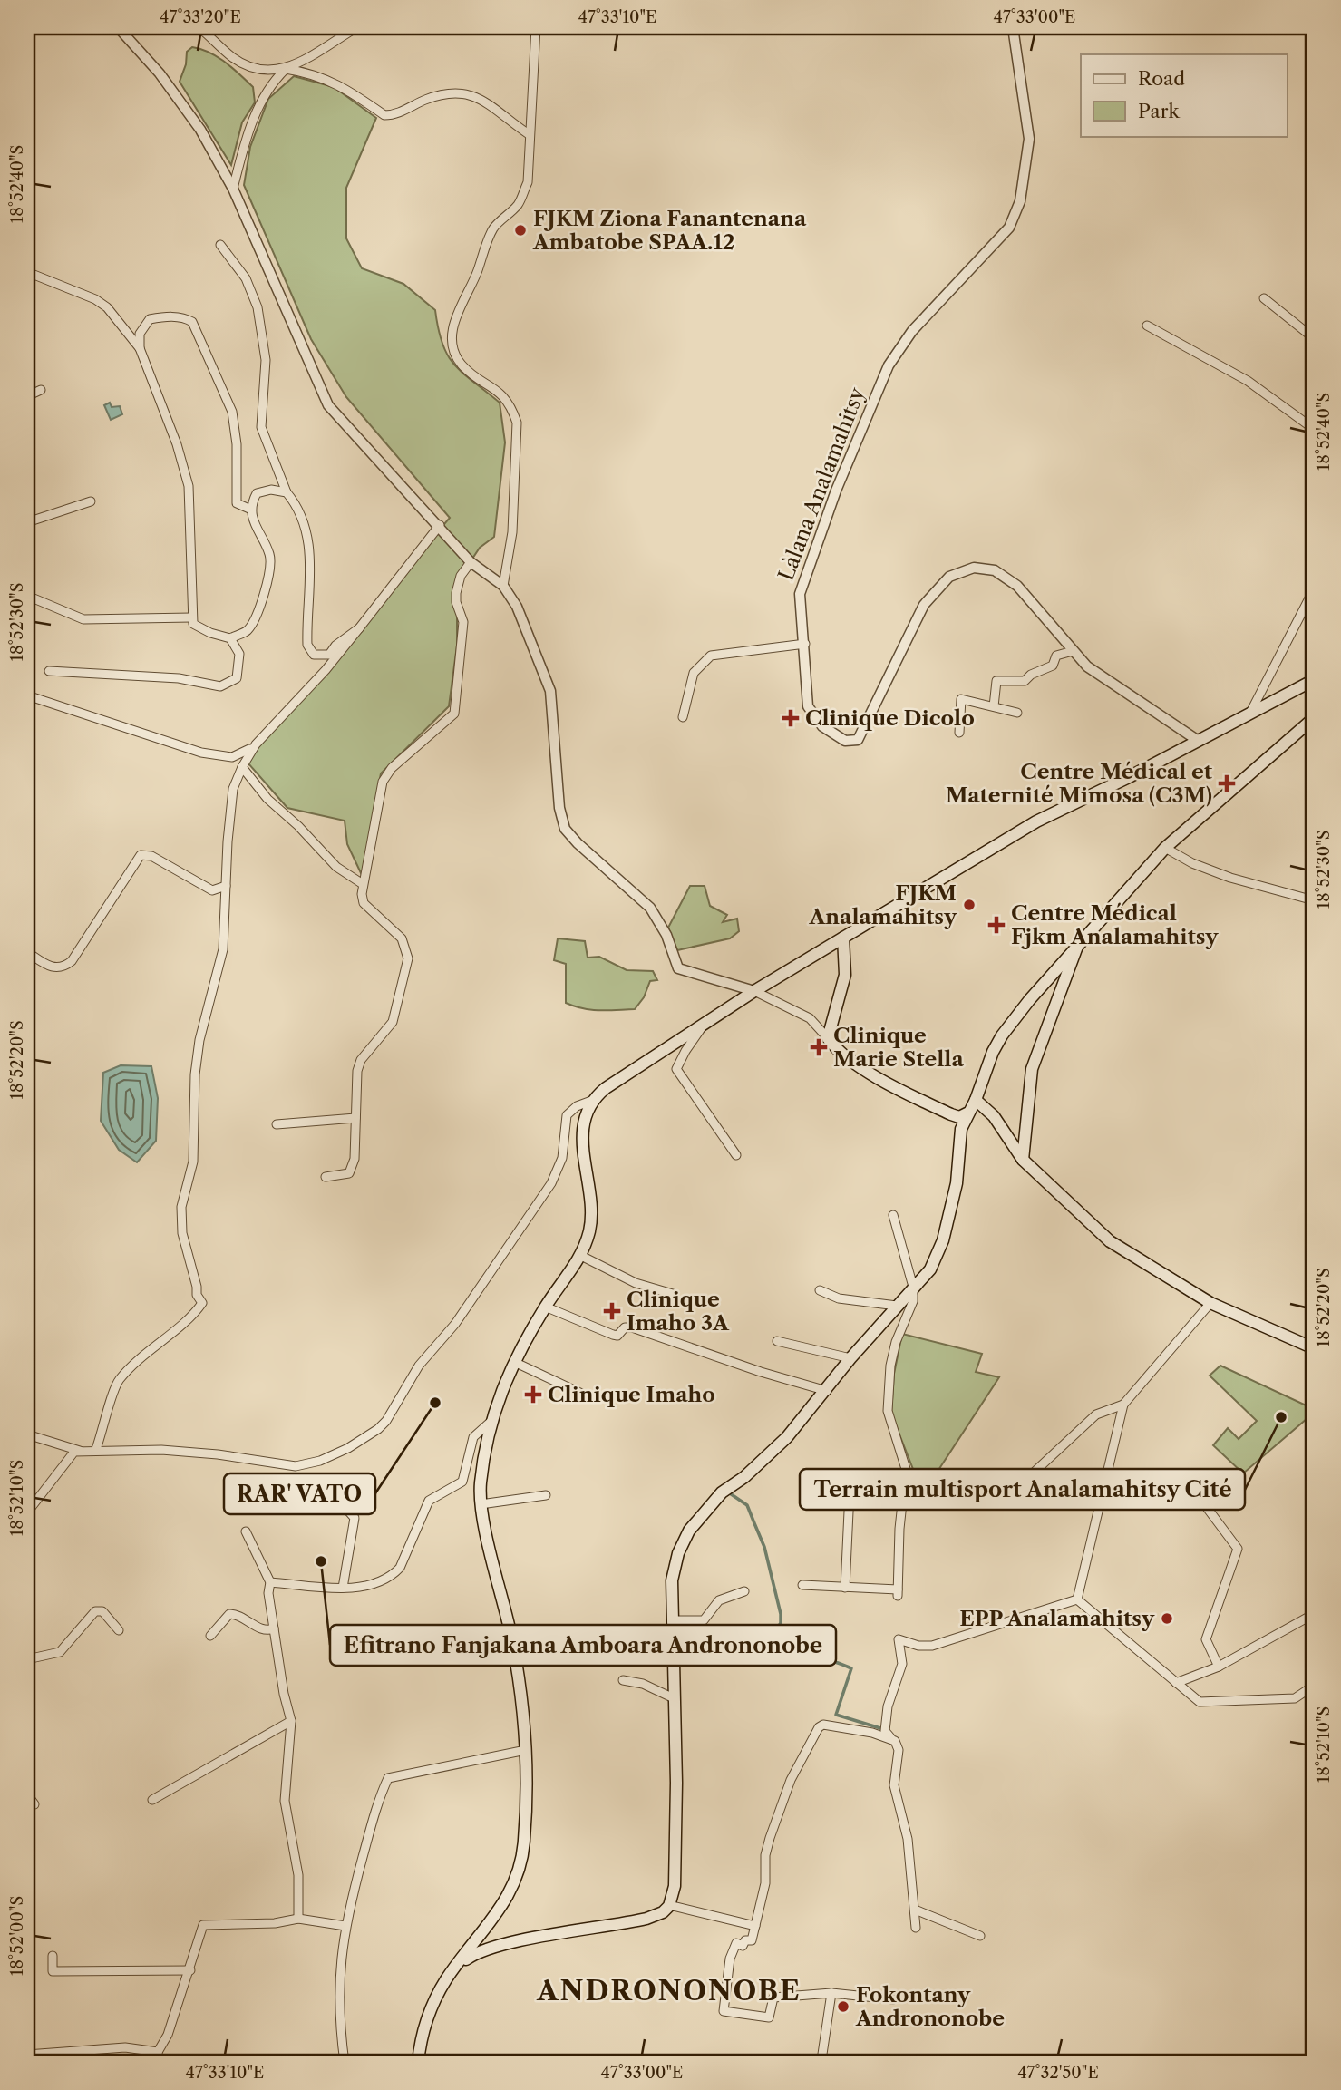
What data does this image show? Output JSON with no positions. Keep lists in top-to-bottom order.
{
  "streets": {
    "street": ["Làlana Analamahitsy"]
  },
  "districts": ["ANDRONONOBE"],
  "places": {
    "other": [
      "FJKM Ziona Fanantenana Ambatobe SPAA.12",
      "FJKM Analamahitsy",
      "RAR' VATO",
      "Terrain multisport Analamahitsy Cité",
      "Efitrano Fanjakana Amboara Andrononobe",
      "EPP Analamahitsy",
      "Fokontany Andrononobe"
    ],
    "health": [
      "Clinique Dicolo",
      "Centre Médical et Maternité Mimosa (C3M)",
      "Centre Médical Fjkm Analamahitsy",
      "Clinique Marie Stella",
      "Clinique Imaho 3A",
      "Clinique Imaho"
    ]
  },
  "legend": ["Road", "Park"],
  "coordinates": [
    "47°33'20\"E",
    "47°33'10\"E",
    "47°33'00\"E",
    "18°52'40\"S",
    "18°52'30\"S",
    "18°52'20\"S",
    "18°52'10\"S",
    "18°52'00\"S",
    "47°32'50\"E"
  ]
}
